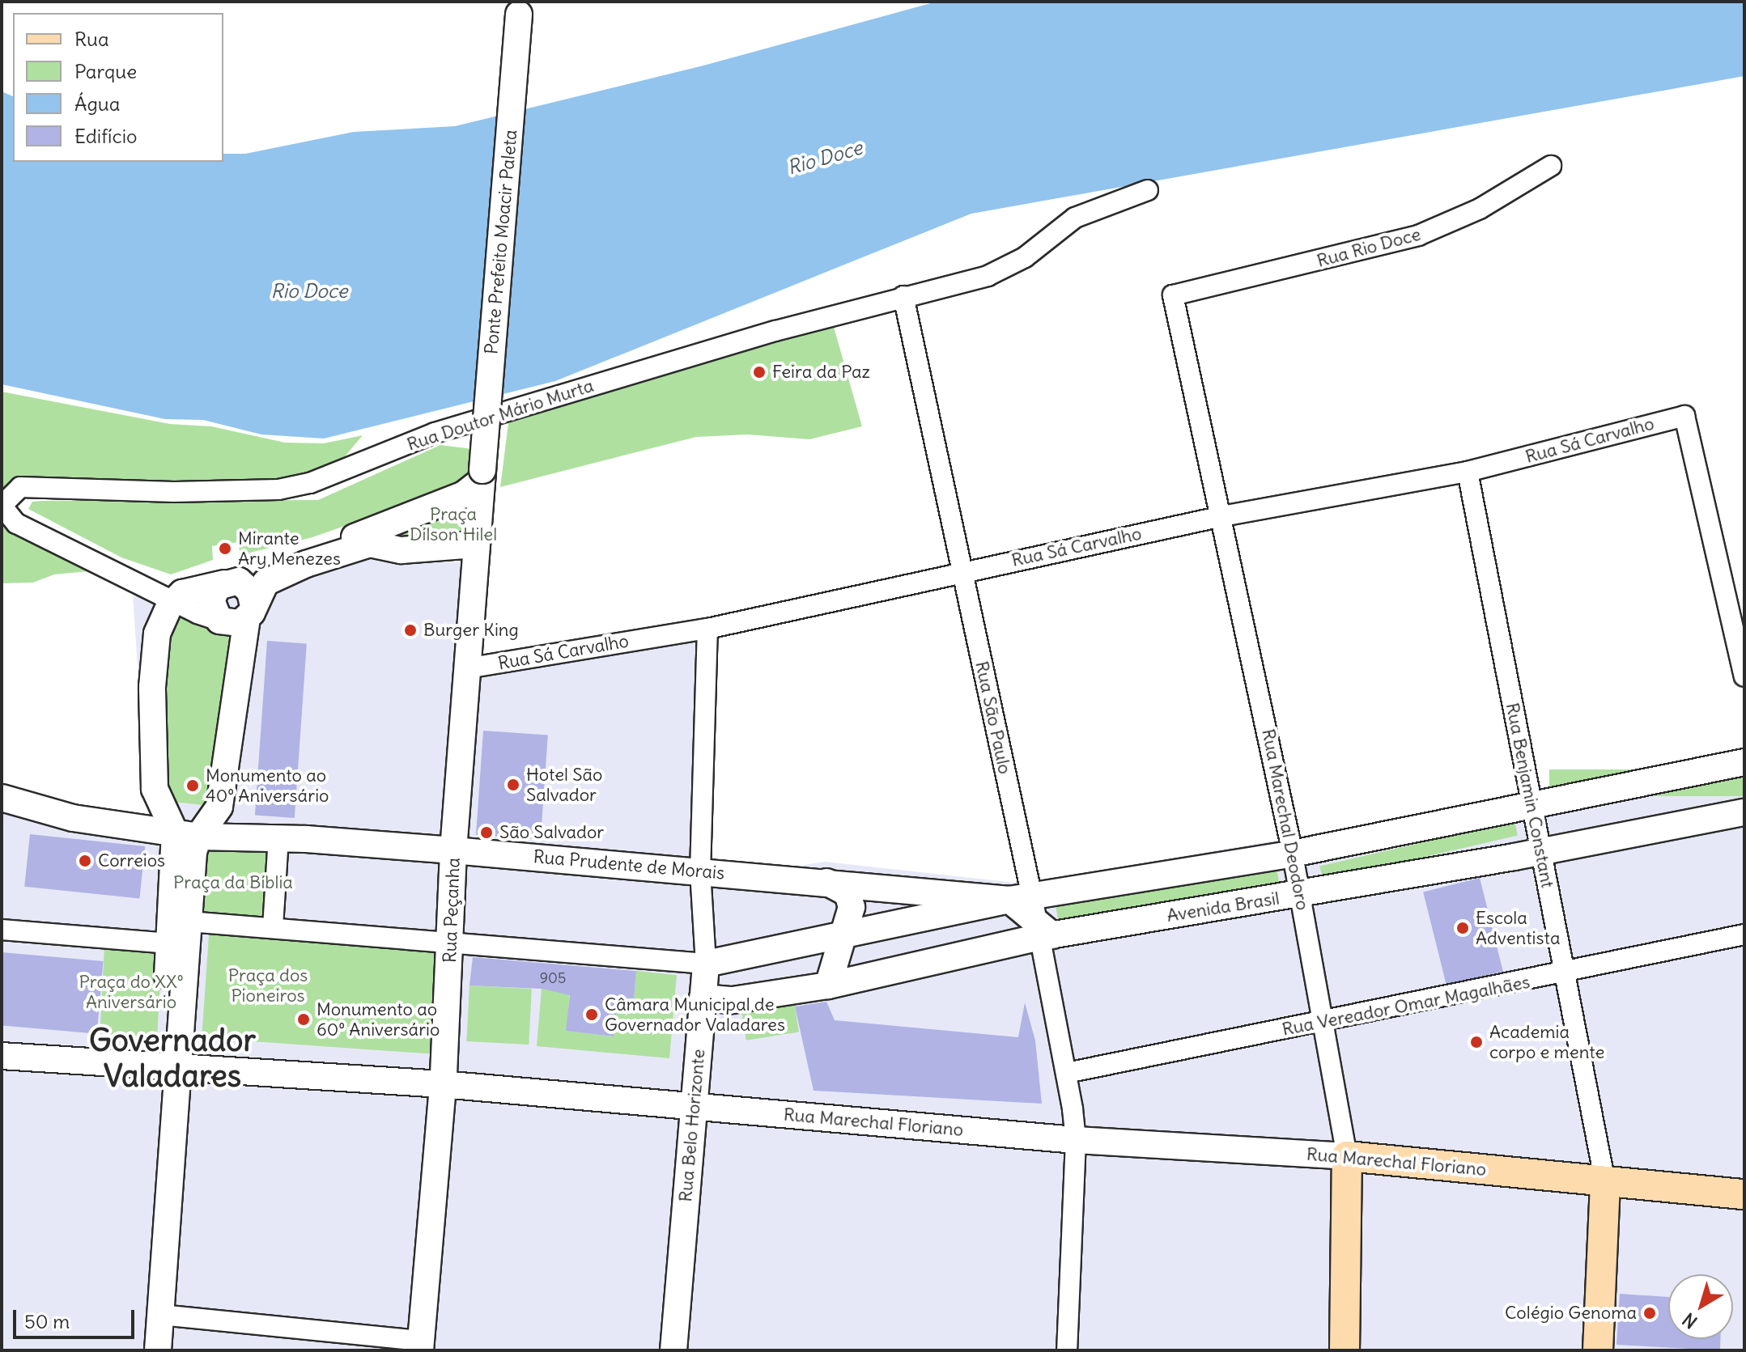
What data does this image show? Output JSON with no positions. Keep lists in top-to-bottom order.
{
  "streets": {
    "main road": ["Rua Benjamin Constant", "Rua Marechal Deodoro", "Rua Marechal Floriano"],
    "street": [
      "Ponte Prefeito Moacir Paleta",
      "Rua Rio Doce",
      "Rua Doutor Mário Murta",
      "Rua Sá Carvalho",
      "Rua São Paulo",
      "Rua Prudente de Morais",
      "Avenida Brasil",
      "Rua Peçanha",
      "Rua Vereador Omar Magalhães",
      "Rua Belo Horizonte"
    ]
  },
  "crossings": [
    ["Ponte Prefeito Moacir Paleta", "Rua Peçanha"],
    ["Rua Rio Doce", "Rua Marechal Deodoro"],
    ["Rua Doutor Mário Murta", "Rua São Paulo"],
    ["Rua Sá Carvalho", "Rua São Paulo"],
    ["Rua Sá Carvalho", "Rua Benjamin Constant"],
    ["Rua Sá Carvalho", "Rua Marechal Deodoro"],
    ["Rua Sá Carvalho", "Rua Peçanha"],
    ["Rua Sá Carvalho", "Rua Belo Horizonte"],
    ["Rua São Paulo", "Rua Prudente de Morais"],
    ["Rua Benjamin Constant", "Avenida Brasil"],
    ["Rua Benjamin Constant", "Rua Vereador Omar Magalhães"],
    ["Rua Benjamin Constant", "Rua Marechal Floriano"],
    ["Rua Marechal Deodoro", "Avenida Brasil"],
    ["Rua Marechal Deodoro", "Rua Vereador Omar Magalhães"],
    ["Rua Marechal Deodoro", "Rua Marechal Floriano"],
    ["Rua Prudente de Morais", "Rua Peçanha"],
    ["Rua Prudente de Morais", "Rua Belo Horizonte"],
    ["Avenida Brasil", "Rua Belo Horizonte"],
    ["Rua Peçanha", "Rua Marechal Floriano"],
    ["Rua Marechal Floriano", "Rua Belo Horizonte"]
  ],
  "districts": ["Governador Valadares"],
  "water": ["Rio Doce"],
  "parks": [
    "Praça Dílson Hilel",
    "Praça da Bíblia",
    "Praça dos Pioneiros",
    "Praça do XXº Aniversário"
  ],
  "places": [
    "Feira da Paz",
    "Mirante Ary Menezes",
    "Burger King",
    "Hotel São Salvador",
    "Monumento ao 40º Aniversário",
    "São Salvador",
    "Correios",
    "Escola Adventista",
    "Câmara Municipal de Governador Valadares",
    "Monumento ao 60º Aniversário",
    "Academia corpo e mente",
    "Colégio Genoma"
  ],
  "house_numbers": ["905"],
  "legend": [
    "Rua",
    "Parque",
    "Água",
    "Edifício"
  ],
  "scale_bar": "50 m",
  "north": "bottom left"
}
